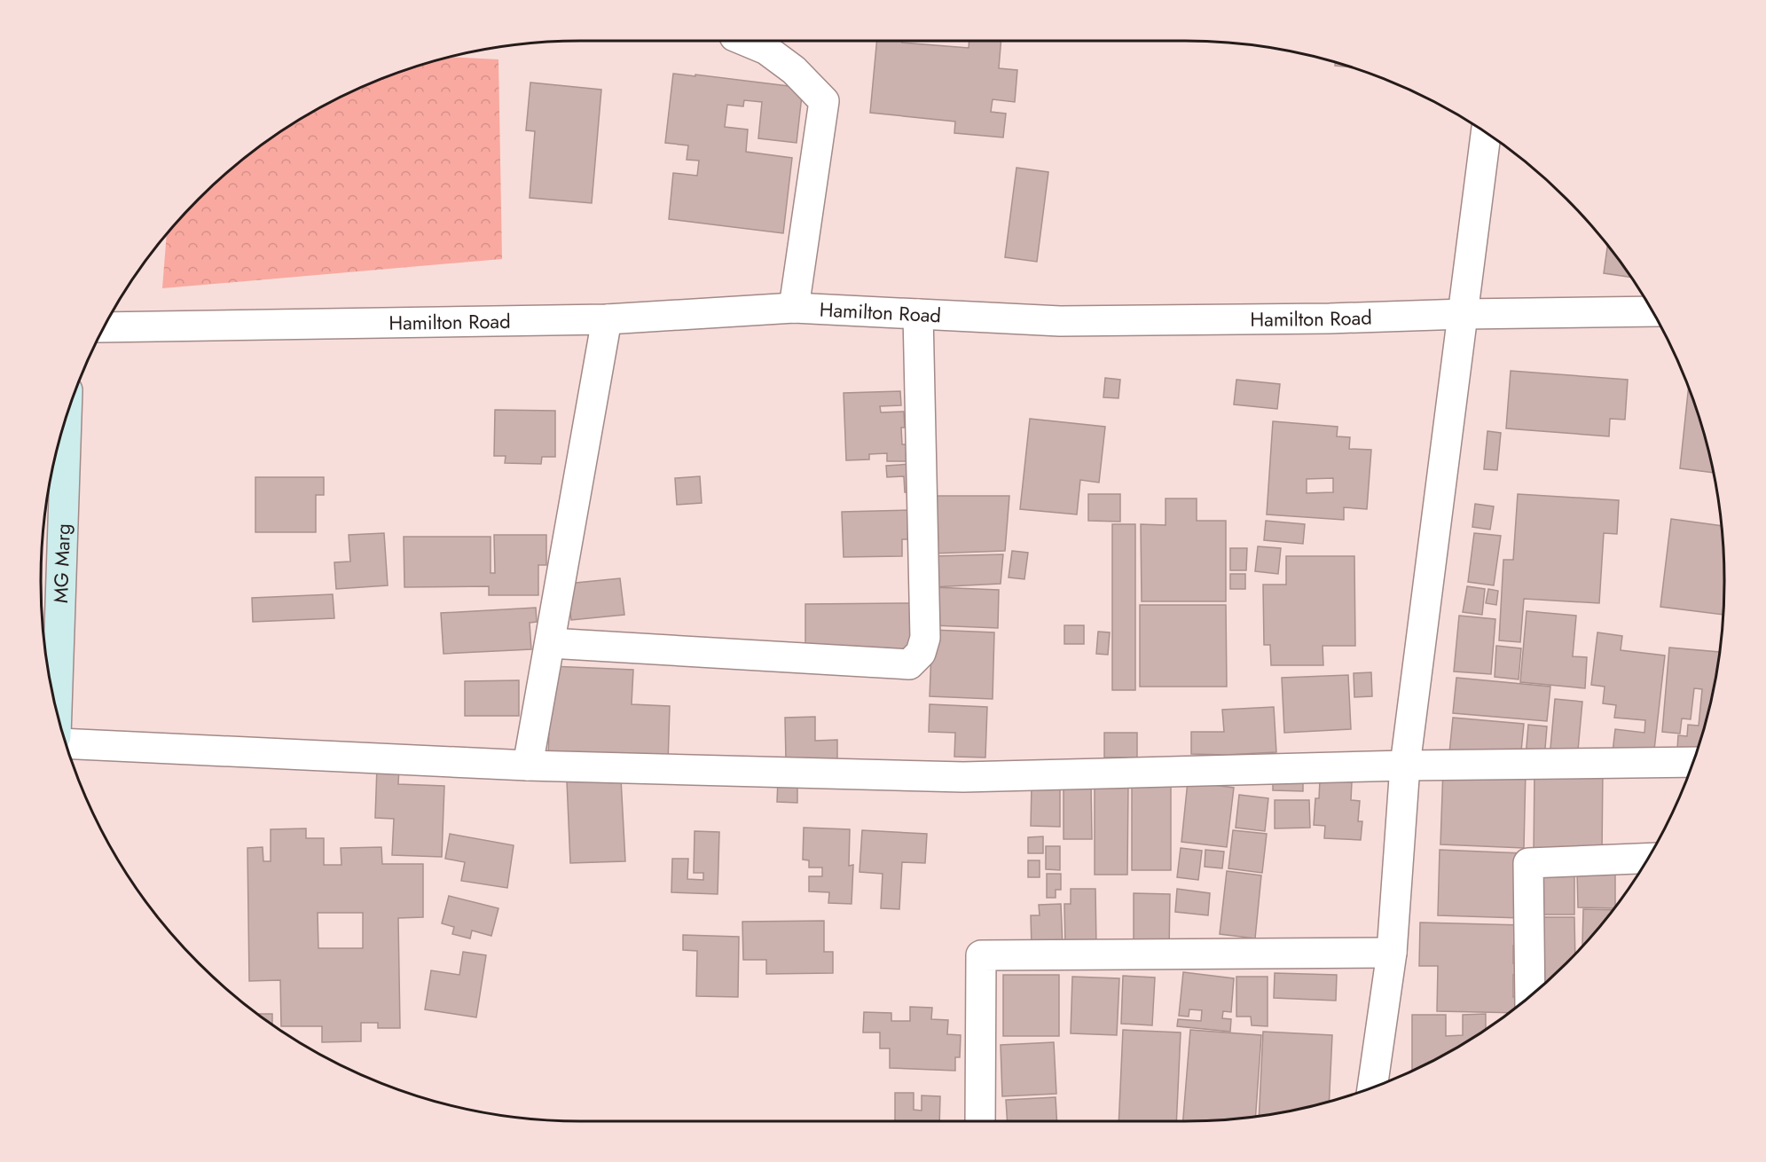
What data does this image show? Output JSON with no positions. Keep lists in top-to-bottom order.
{
  "streets": {
    "main road": ["MG Marg"],
    "street": ["Hamilton Road"]
  }
}
